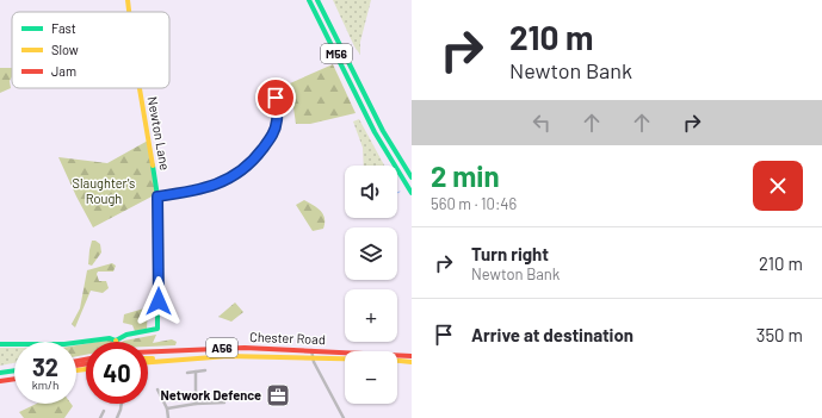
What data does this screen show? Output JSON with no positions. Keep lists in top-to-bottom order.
{
  "streets": {
    "main road": [
      "M56",
      "Newton Lane",
      "Chester Road",
      "A56"
    ]
  },
  "parks": ["Slaughter's Rough"],
  "places": {
    "office": ["Network Defence"]
  },
  "legend": ["Fast", "Slow", "Jam"],
  "page": {
    "turn": ["210 m", "Newton Bank"],
    "heading": ["2 min", "560 m · 10:46"],
    "map_buttons": ["+", "−"],
    "list": [
      {
        "name": "Turn right",
        "note": "Newton Bank",
        "value": "210 m"
      },
      {
        "name": "Arrive at destination",
        "value": "350 m"
      }
    ],
    "speed": "32 km/h",
    "limit": "40"
  }
}
